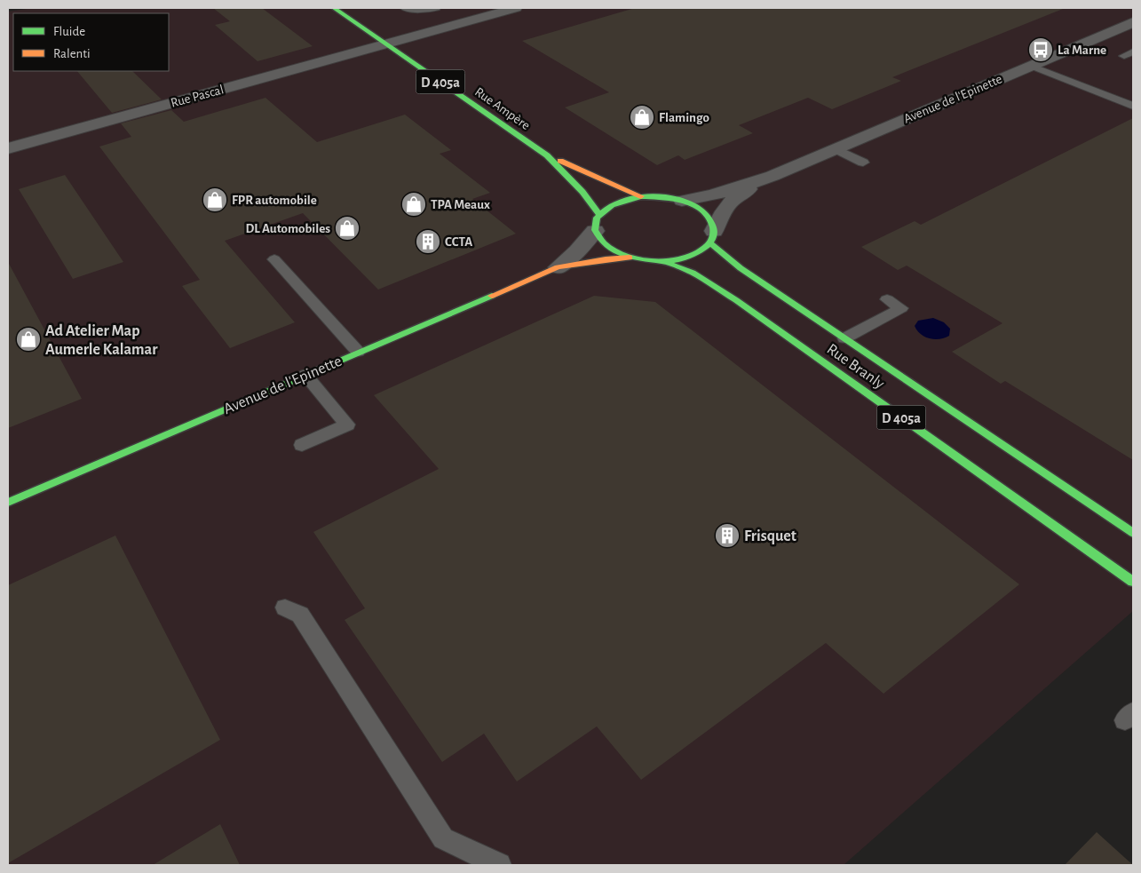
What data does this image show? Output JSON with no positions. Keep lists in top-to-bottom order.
{
  "streets": {
    "main road": [
      "D 405a",
      "Avenue de l'Epinette",
      "Rue Ampère",
      "Rue Branly"
    ],
    "street": ["Rue Pascal"]
  },
  "crossings": [
    ["Rue Pascal", "Rue Ampère"],
    ["Avenue de l'Epinette", "Rue Ampère"],
    ["Avenue de l'Epinette", "Rue Branly"],
    ["Rue Ampère", "Rue Branly"]
  ],
  "places": {
    "bus stop": ["La Marne"],
    "shop": [
      "Flamingo",
      "FPR automobile",
      "TPA Meaux",
      "DL Automobiles",
      "Ad Atelier Map Aumerle Kalamar"
    ],
    "building": ["CCTA", "Frisquet"]
  },
  "legend": ["Fluide", "Ralenti"]
}
